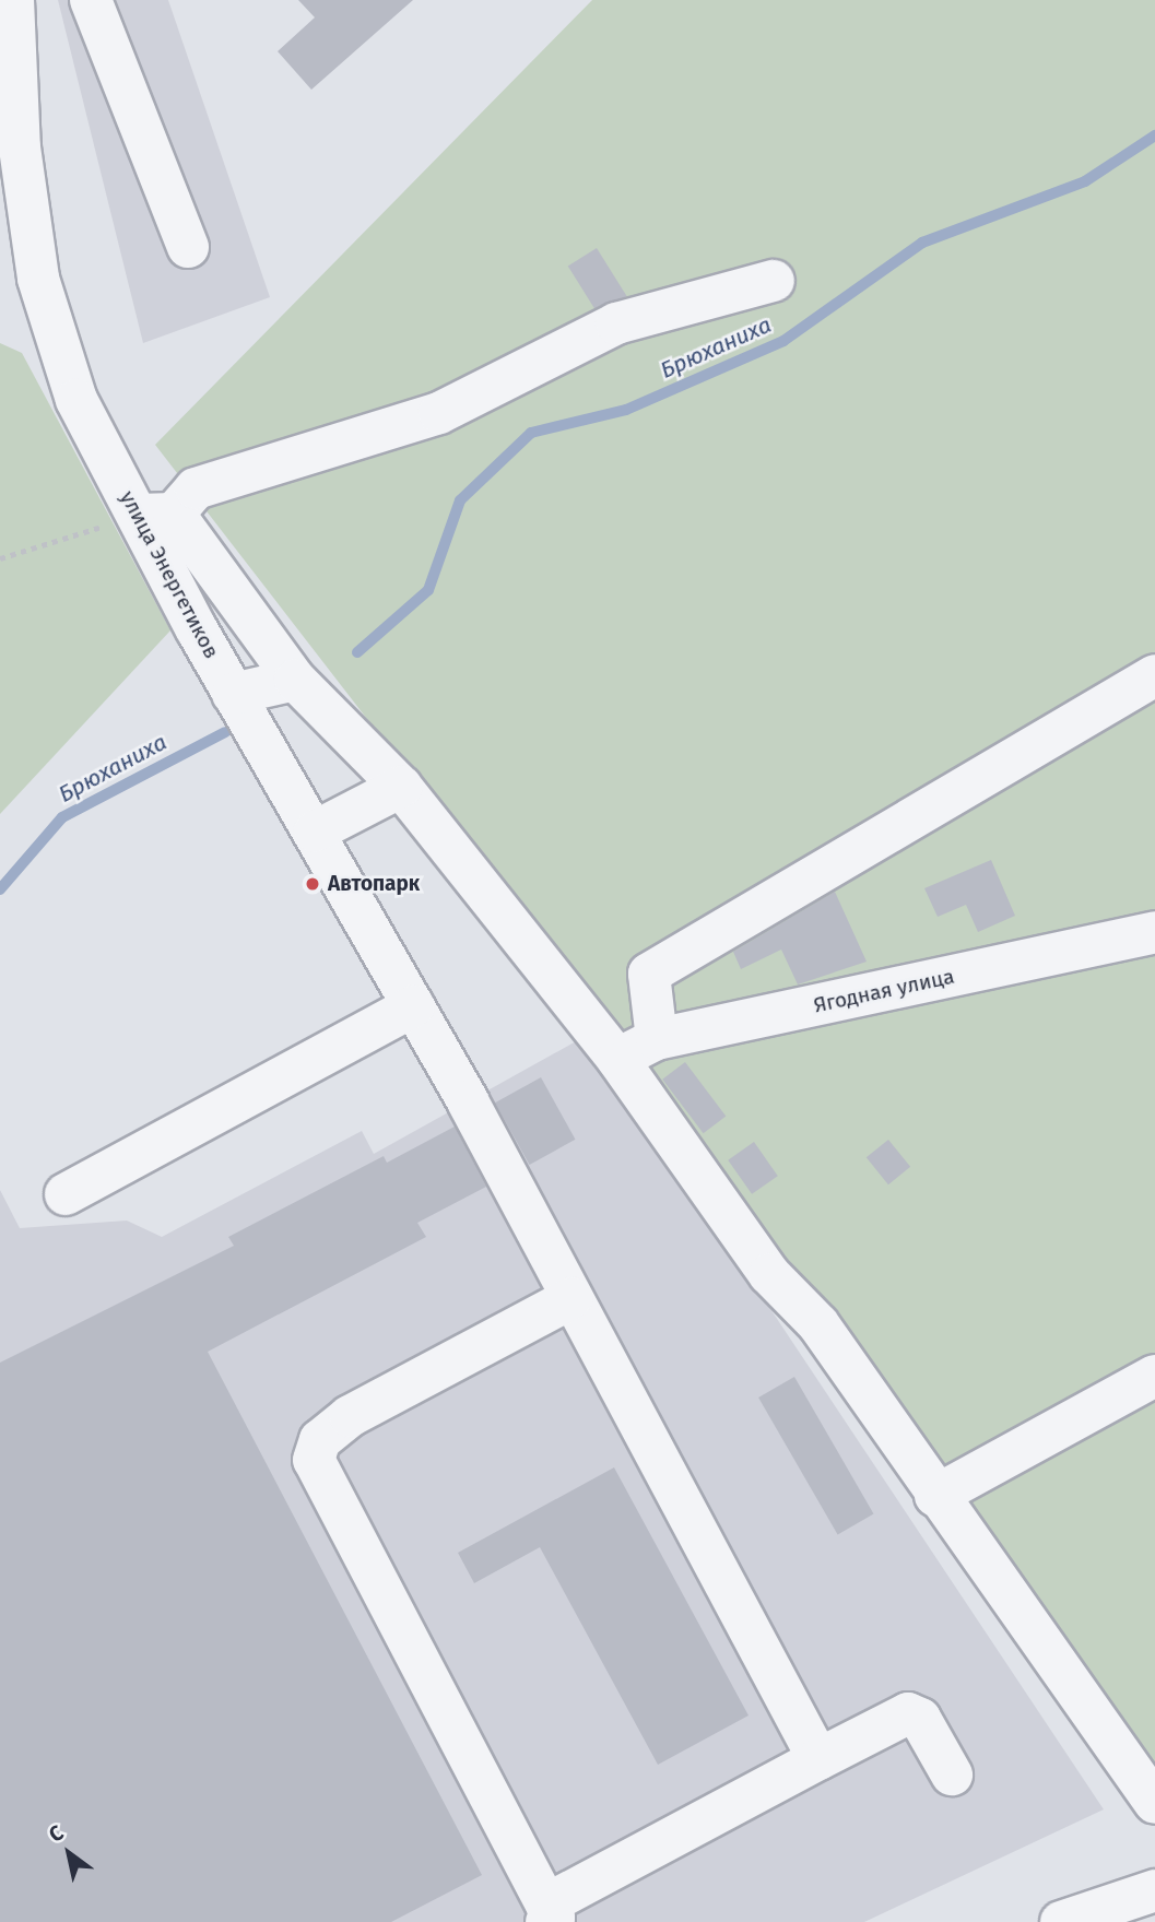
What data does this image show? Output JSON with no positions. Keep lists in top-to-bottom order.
{
  "streets": {
    "street": ["улица Энергетиков", "Ягодная улица"]
  },
  "water": ["Брюханиха"],
  "places": ["Автопарк"],
  "north": "top left"
}
